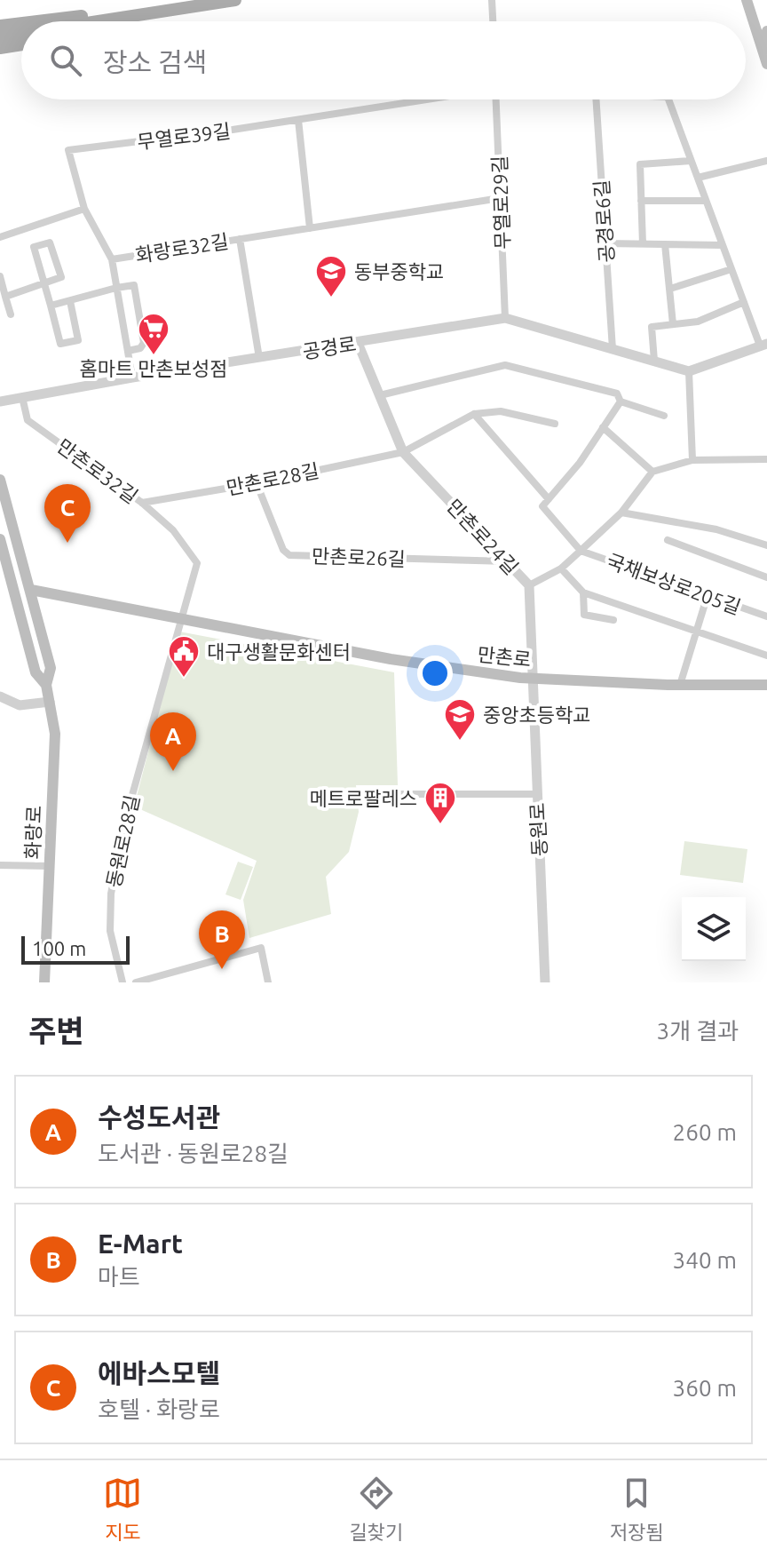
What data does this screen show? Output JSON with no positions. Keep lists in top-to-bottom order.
{
  "streets": {
    "main road": ["만촌로", "화랑로"],
    "street": [
      "무열로39길",
      "무열로29길",
      "공경로6길",
      "화랑로32길",
      "공경로",
      "만촌로32길",
      "만촌로28길",
      "만촌로24길",
      "만촌로26길",
      "국채보상로205길",
      "동원로",
      "동원로28길"
    ]
  },
  "crossings": [
    ["무열로39길", "화랑로32길"],
    ["무열로29길", "화랑로32길"],
    ["무열로29길", "공경로"],
    ["공경로6길", "공경로"],
    ["공경로", "만촌로32길"],
    ["공경로", "만촌로24길"],
    ["만촌로32길", "만촌로28길"],
    ["만촌로32길", "만촌로"],
    ["만촌로32길", "동원로28길"],
    ["만촌로28길", "만촌로24길"],
    ["만촌로28길", "만촌로26길"],
    ["만촌로24길", "만촌로26길"],
    ["만촌로24길", "만촌로"],
    ["만촌로24길", "동원로"],
    ["만촌로", "동원로"],
    ["만촌로", "화랑로"],
    ["만촌로", "동원로28길"]
  ],
  "places": {
    "school or university": ["동부중학교", "중앙초등학교"],
    "supermarket": ["홈마트 만촌보성점"],
    "public building": ["대구생활문화센터"],
    "building": ["메트로팔레스"]
  },
  "scale_bar": "100 m",
  "page": {
    "search": "장소 검색",
    "pins": ["C", "A", "B"],
    "scale": "100 m",
    "heading": ["주변", "3개 결과"],
    "list": [
      {
        "mark": "A",
        "name": "수성도서관",
        "note": "도서관 · 동원로28길",
        "value": "260 m"
      },
      {
        "mark": "B",
        "name": "E-Mart",
        "note": "마트",
        "value": "340 m"
      },
      {
        "mark": "C",
        "name": "에바스모텔",
        "note": "호텔 · 화랑로",
        "value": "360 m"
      }
    ],
    "nav": ["지도", "길찾기", "저장됨"]
  }
}
